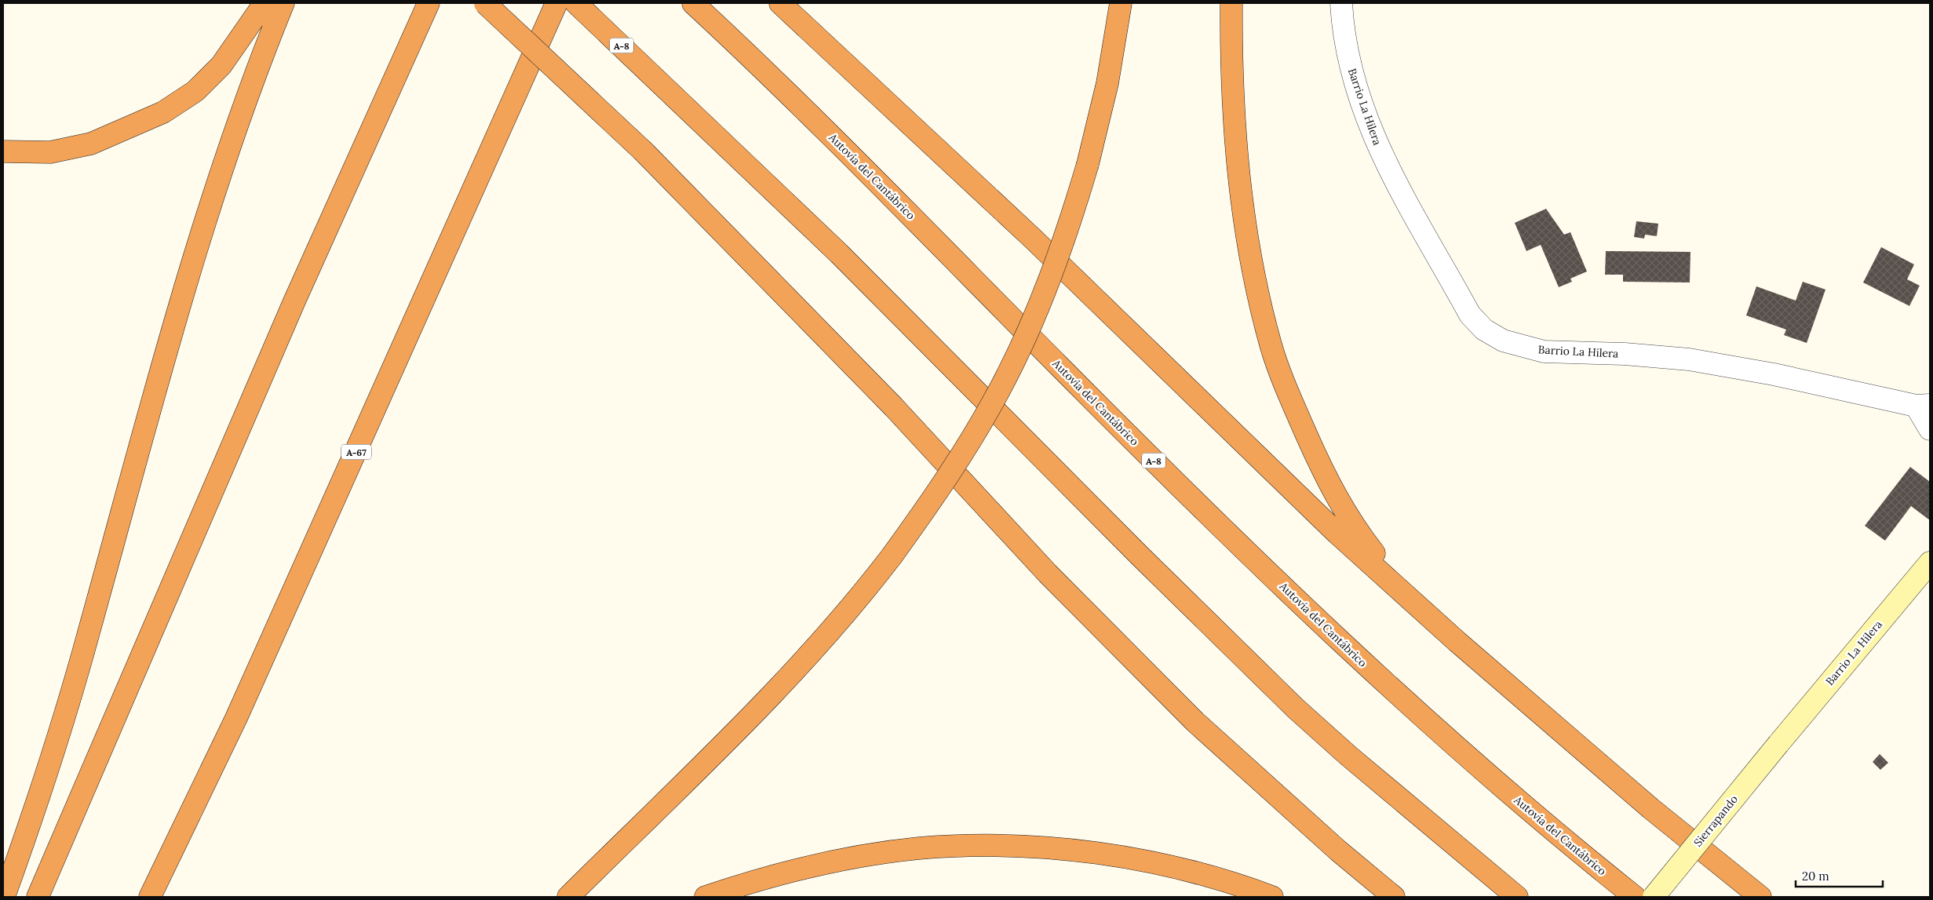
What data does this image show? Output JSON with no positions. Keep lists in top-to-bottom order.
{
  "streets": {
    "highway": ["A-8", "Autovía del Cantábrico", "A-67"],
    "street": ["Barrio La Hilera", "Sierrapando"]
  },
  "crossings": [
    ["Barrio La Hilera", "Sierrapando"]
  ],
  "scale_bar": "20 m"
}
